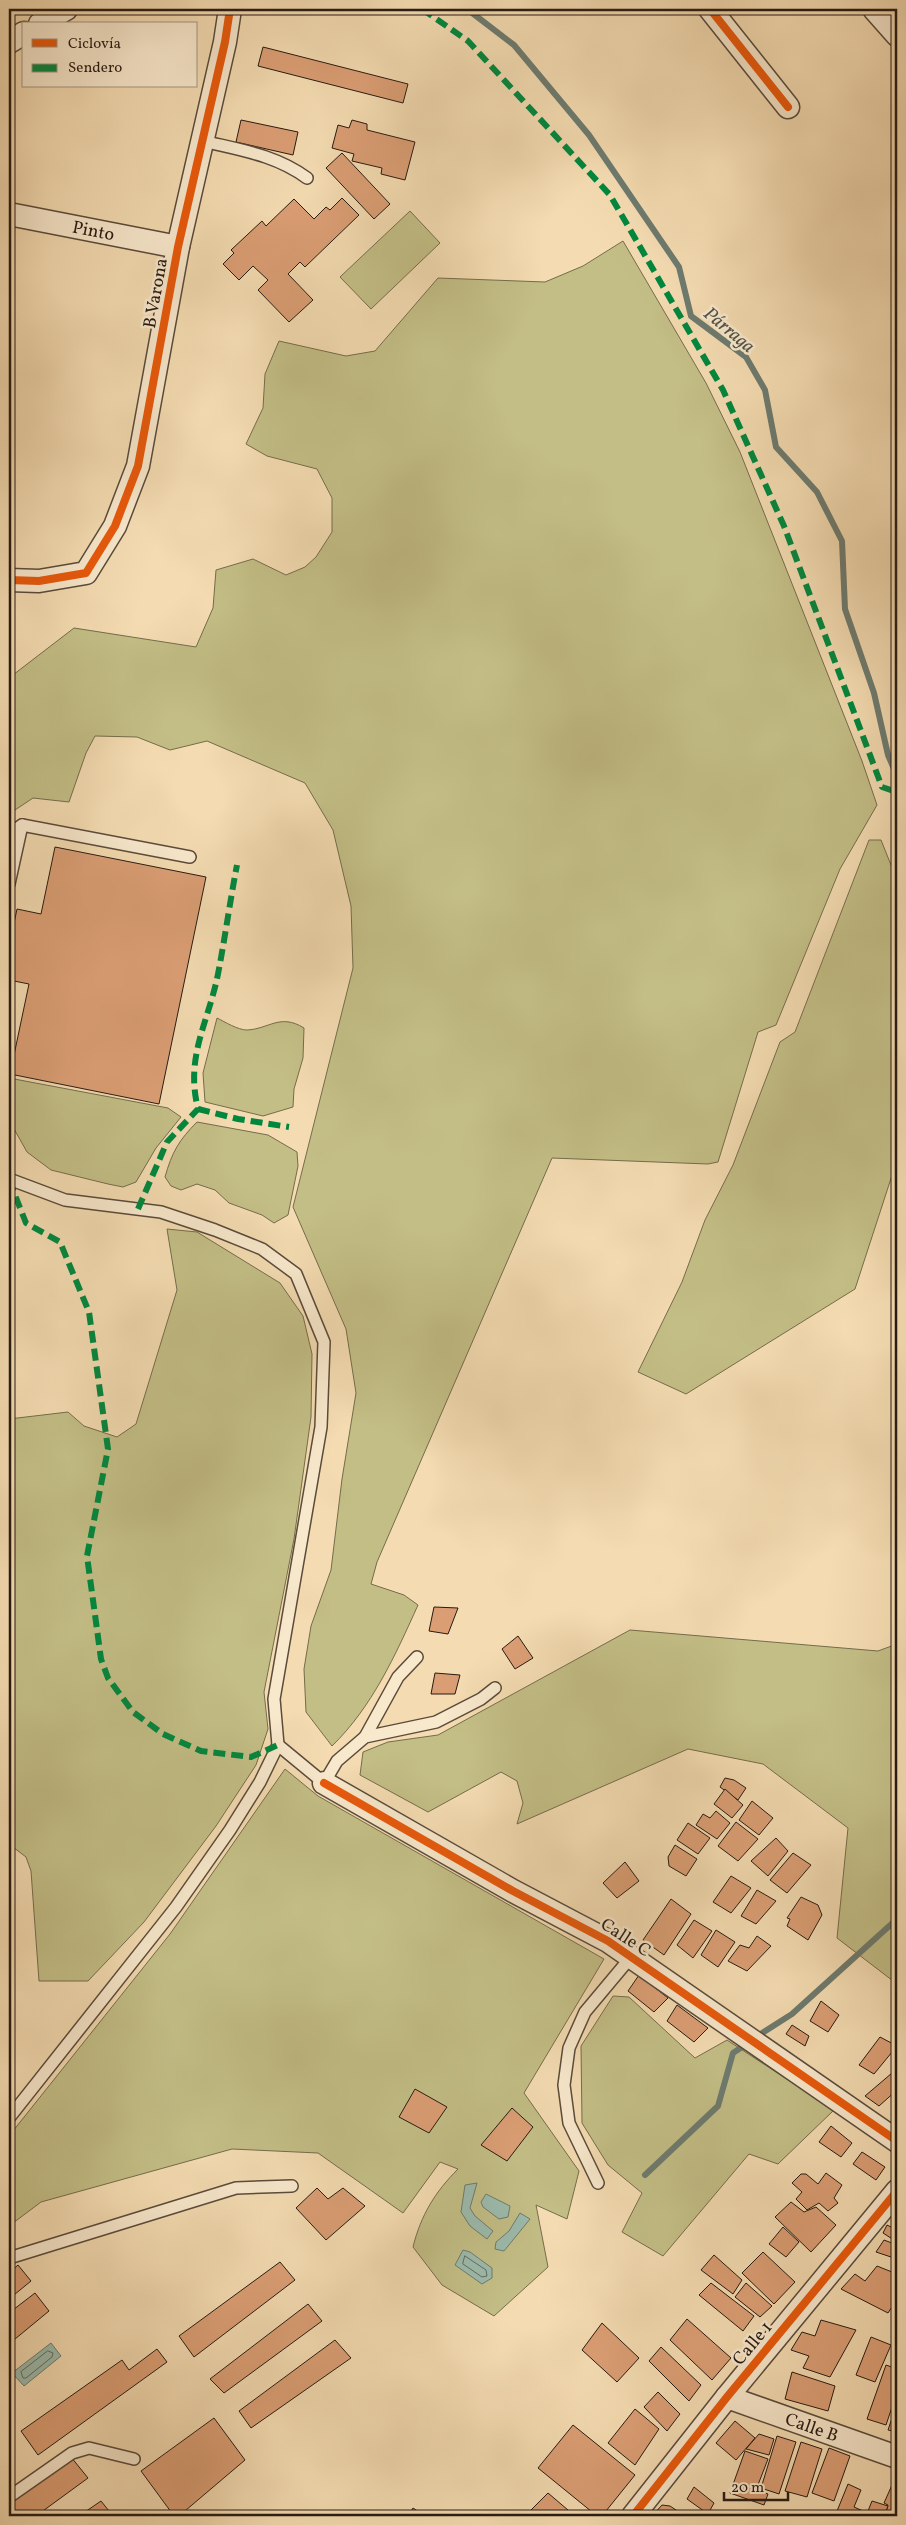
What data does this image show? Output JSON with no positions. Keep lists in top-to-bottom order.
{
  "streets": {
    "street": [
      "Pinto",
      "B Varona",
      "Calle C",
      "Calle 1",
      "Calle B"
    ]
  },
  "crossings": [
    ["Pinto", "B Varona"],
    ["Calle 1", "Calle B"]
  ],
  "water": ["Párraga"],
  "legend": ["Ciclovía", "Sendero"],
  "scale_bar": "20 m"
}
